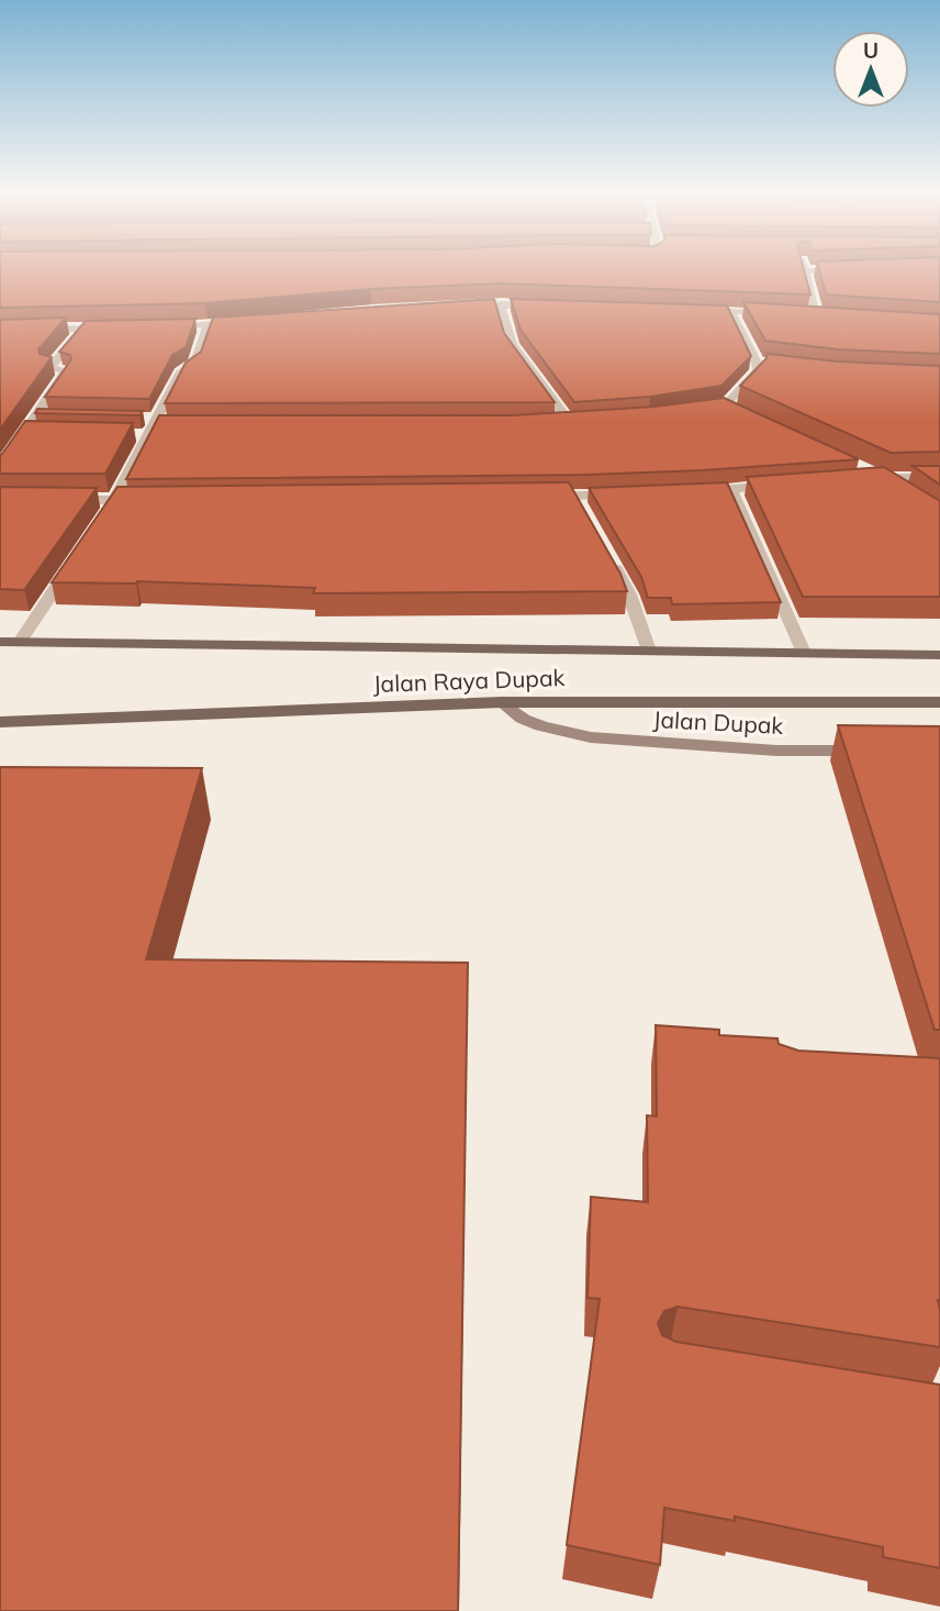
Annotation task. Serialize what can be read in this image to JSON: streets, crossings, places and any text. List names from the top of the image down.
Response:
{
  "streets": {
    "main road": ["Jalan Raya Dupak", "Jalan Dupak"]
  },
  "crossings": [
    ["Jalan Raya Dupak", "Jalan Dupak"]
  ],
  "north": "top"
}
